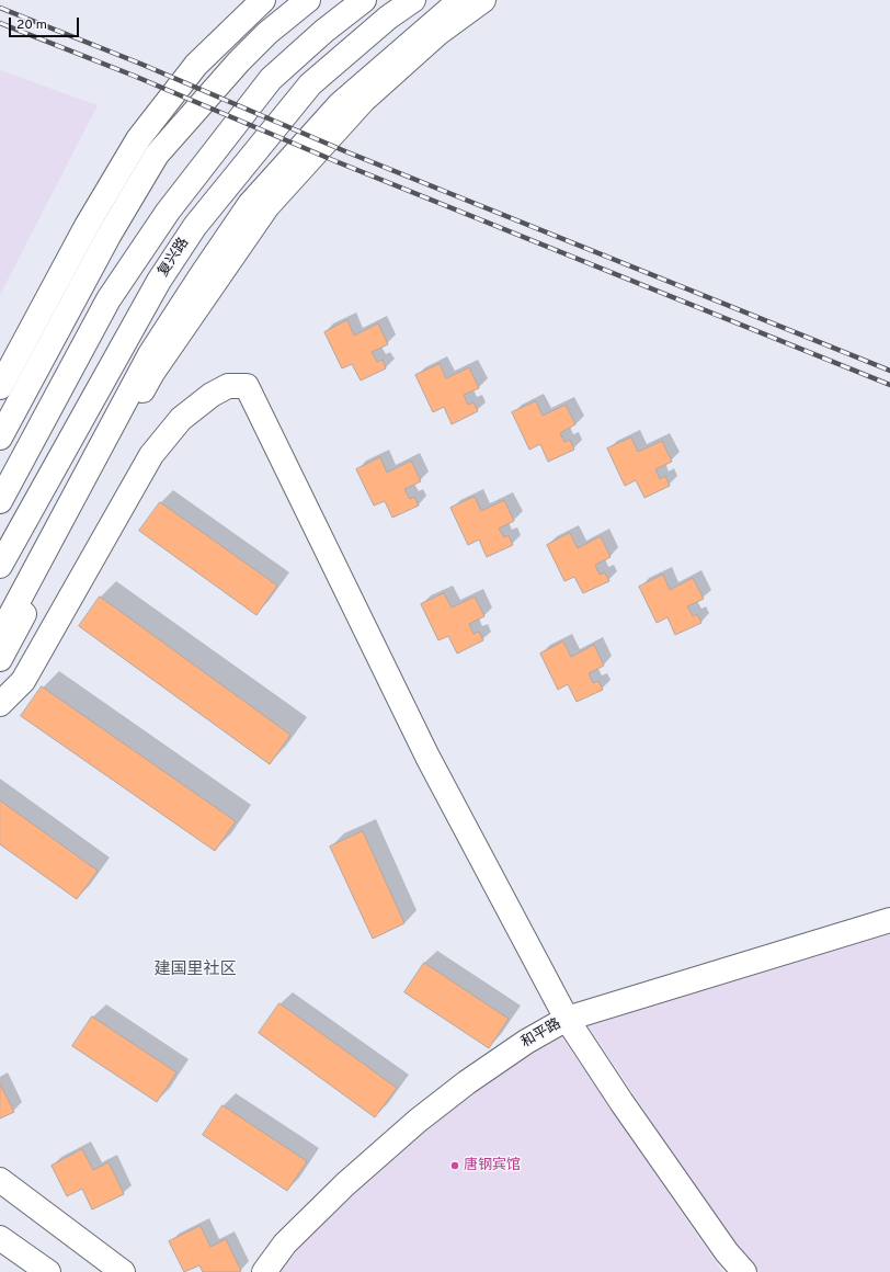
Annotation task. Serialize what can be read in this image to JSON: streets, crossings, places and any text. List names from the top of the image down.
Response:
{
  "streets": {
    "street": ["复兴路", "和平路"]
  },
  "districts": ["建国里社区"],
  "places": ["唐钢宾馆"],
  "scale_bar": "20 m"
}
